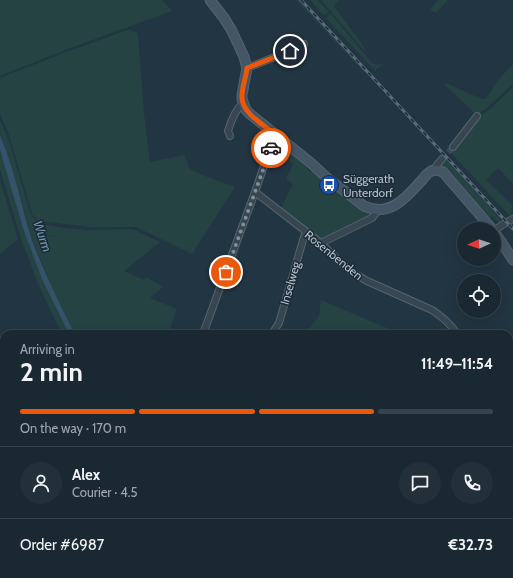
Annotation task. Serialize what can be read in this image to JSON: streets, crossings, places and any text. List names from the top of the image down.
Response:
{
  "streets": {
    "street": ["Rosenbenden", "Inselweg"]
  },
  "crossings": [
    ["Rosenbenden", "Inselweg"]
  ],
  "water": ["Wurm"],
  "places": {
    "bus stop": ["Süggerath Unterdorf"]
  },
  "north": "left",
  "page": {
    "heading": ["2 min", "Arriving in", "11:49–11:54"],
    "panel": [
      "Alex",
      "Courier · 4.5",
      "Order #6987",
      "€32.73"
    ],
    "bar": "On the way · 170 m"
  }
}
